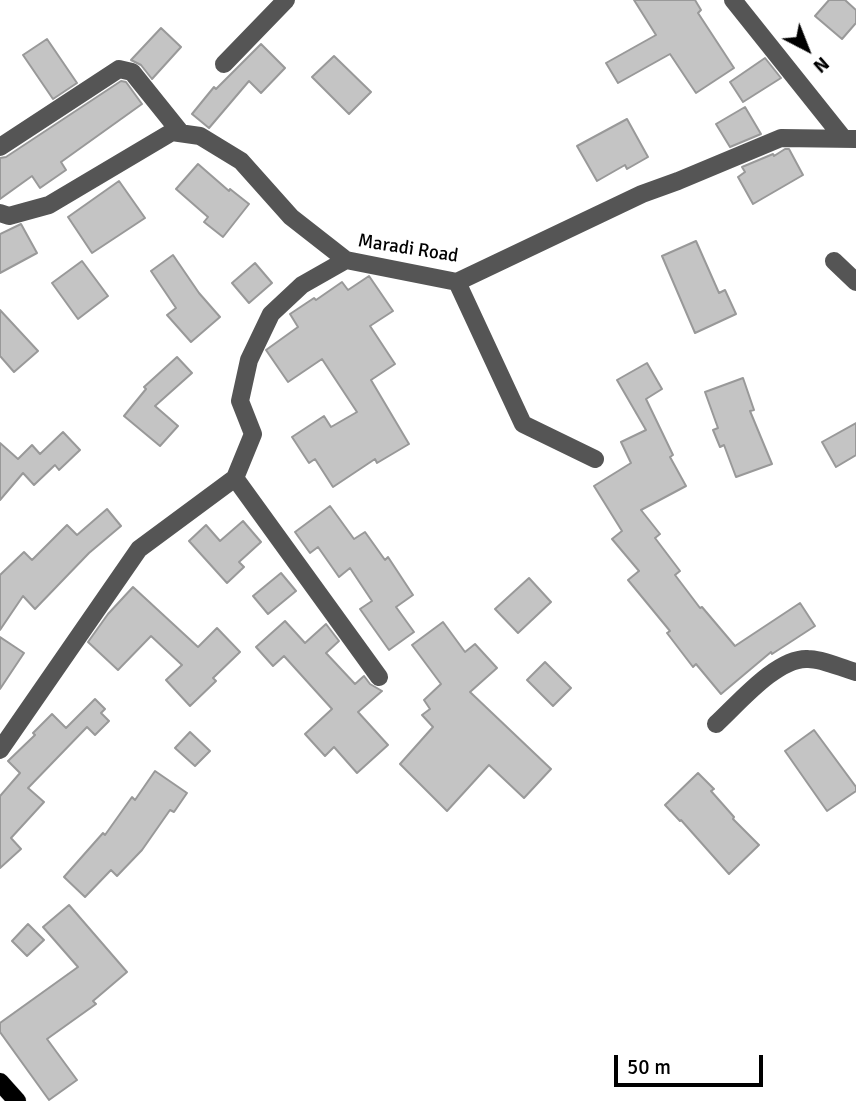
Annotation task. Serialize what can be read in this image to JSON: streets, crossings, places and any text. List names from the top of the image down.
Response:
{
  "streets": {
    "street": ["Maradi Road"]
  },
  "scale_bar": "50 m",
  "north": "bottom right"
}
